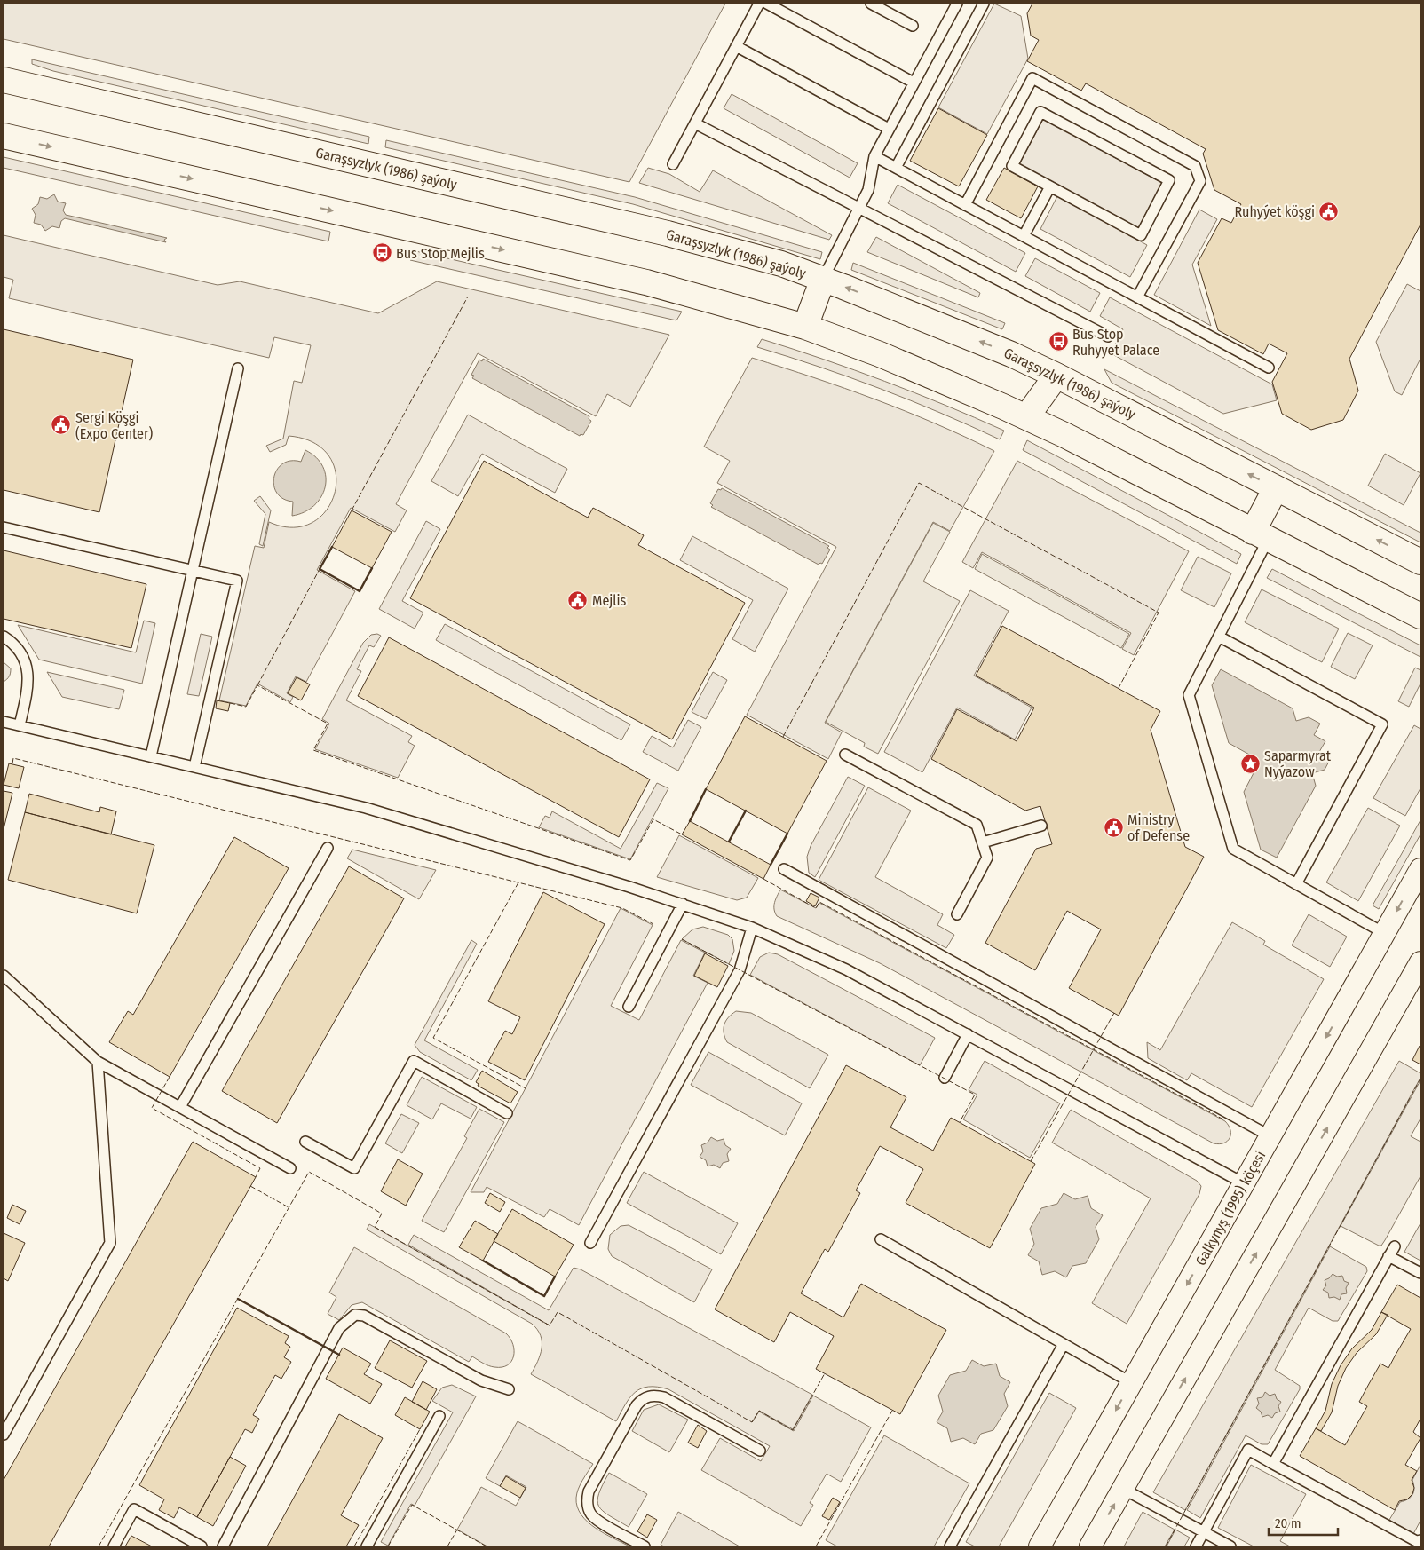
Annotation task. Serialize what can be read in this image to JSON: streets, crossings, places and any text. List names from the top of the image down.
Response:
{
  "streets": {
    "main road": ["Garaşsyzlyk (1986) şaýoly"],
    "street": ["Galkynyş (1995) köçesi"]
  },
  "places": {
    "public building": [
      "Ruhyýet köşgi",
      "Sergi Köşgi (Expo Center)",
      "Mejlis",
      "Ministry of Defense"
    ],
    "bus stop": ["Bus Stop Mejlis", "Bus Stop Ruhyyet Palace"],
    "place": ["Saparmyrat Nyýazow"]
  },
  "scale_bar": "20 m"
}
